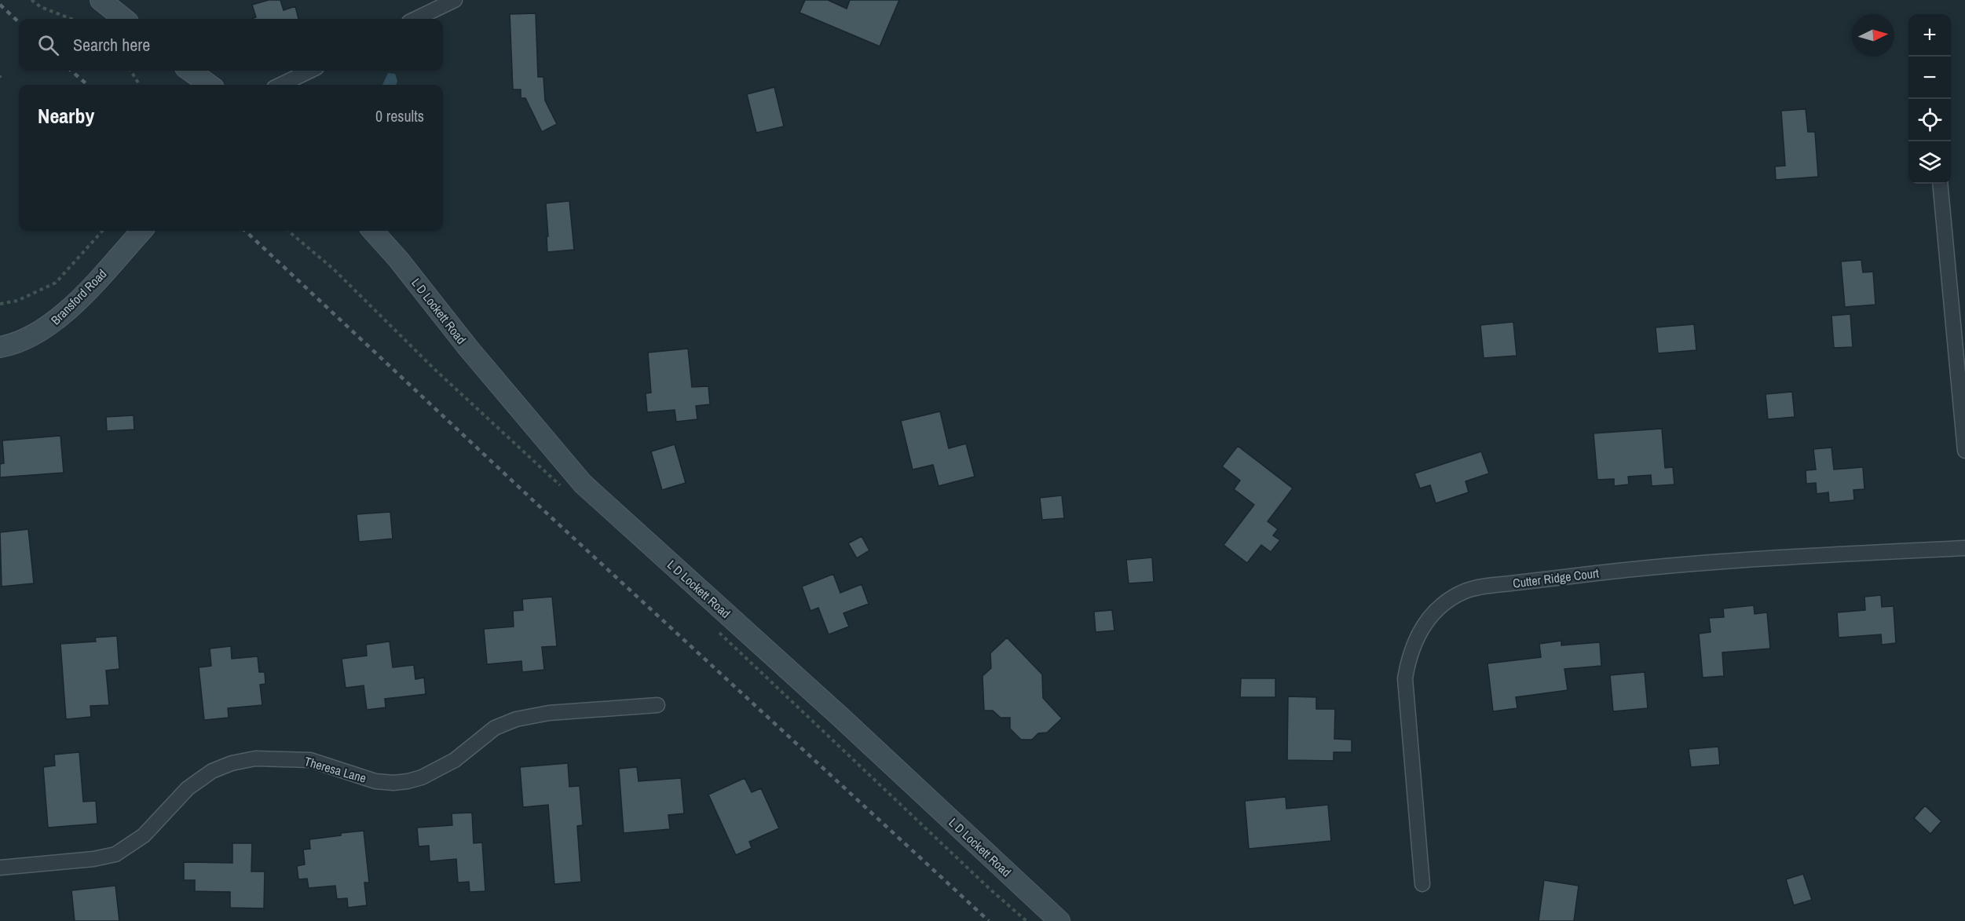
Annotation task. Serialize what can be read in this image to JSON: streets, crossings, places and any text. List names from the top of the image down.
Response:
{
  "streets": {
    "main road": ["Bransford Road", "L D Lockett Road"],
    "street": ["Cutter Ridge Court", "Theresa Lane"]
  },
  "north": "right",
  "page": {
    "map_buttons": ["+", "−"],
    "search": "Search here",
    "heading": ["Nearby", "0 results"]
  }
}
